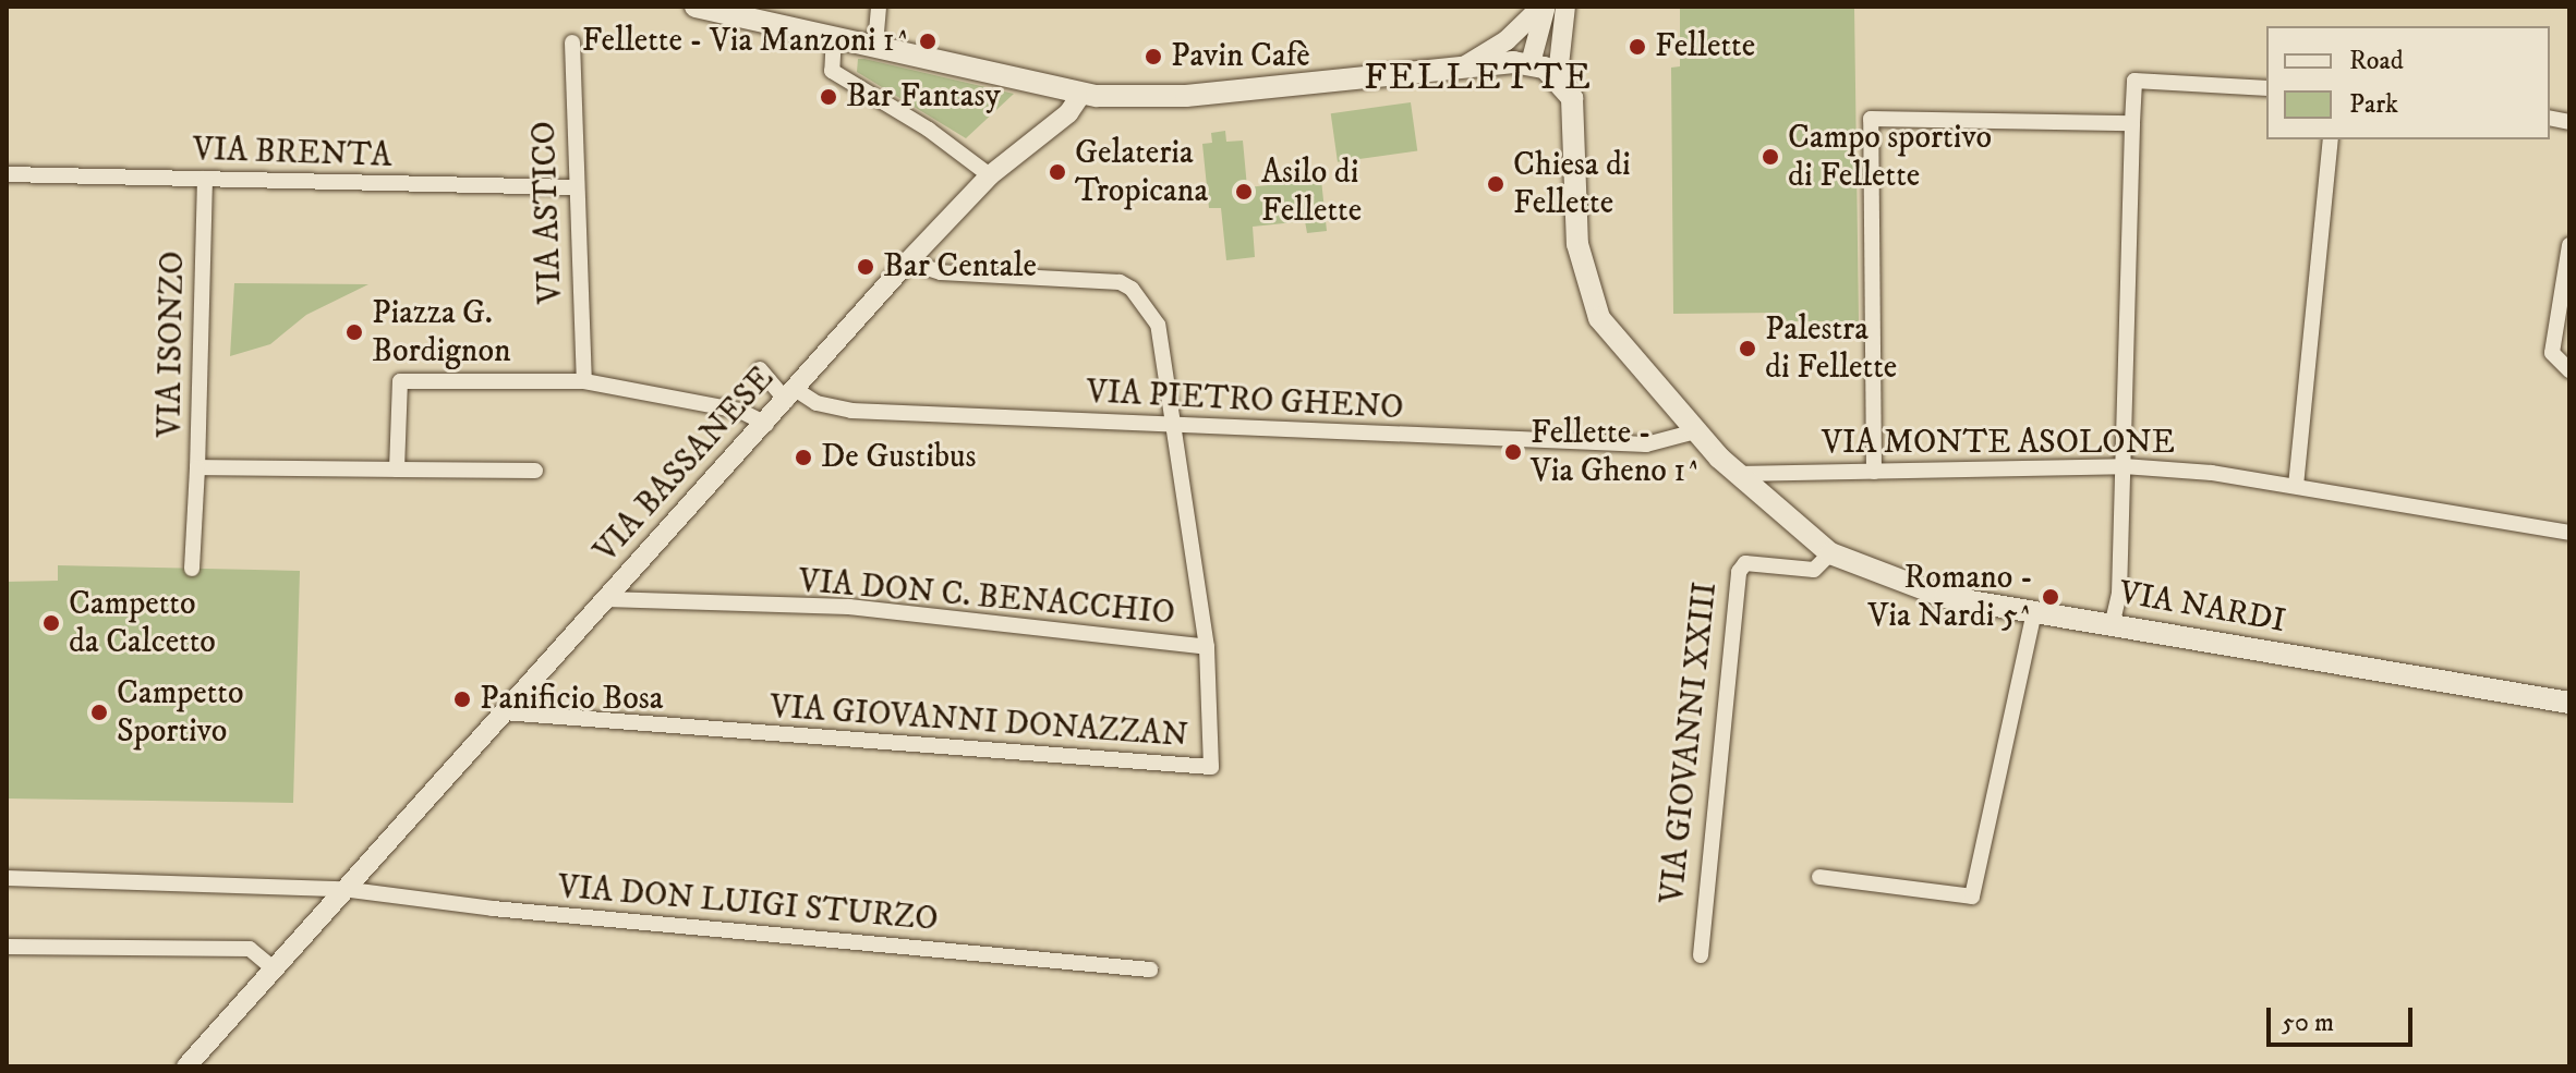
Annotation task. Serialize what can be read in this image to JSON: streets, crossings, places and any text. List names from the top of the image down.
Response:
{
  "streets": {
    "main road": ["VIA NARDI"],
    "street": [
      "VIA BRENTA",
      "VIA ASTICO",
      "VIA ISONZO",
      "VIA PIETRO GHENO",
      "VIA MONTE ASOLONE",
      "VIA BASSANESE",
      "VIA DON C. BENACCHIO",
      "VIA GIOVANNI DONAZZAN",
      "VIA GIOVANNI XXIII",
      "VIA DON LUIGI STURZO"
    ]
  },
  "crossings": [
    ["VIA BRENTA", "VIA ASTICO"],
    ["VIA BRENTA", "VIA ISONZO"],
    ["VIA PIETRO GHENO", "VIA BASSANESE"],
    ["VIA PIETRO GHENO", "VIA GIOVANNI DONAZZAN"],
    ["VIA BASSANESE", "VIA DON C. BENACCHIO"],
    ["VIA BASSANESE", "VIA GIOVANNI DONAZZAN"],
    ["VIA BASSANESE", "VIA DON LUIGI STURZO"],
    ["VIA DON C. BENACCHIO", "VIA GIOVANNI DONAZZAN"],
    ["VIA NARDI", "VIA GIOVANNI XXIII"]
  ],
  "districts": ["FELLETTE"],
  "places": [
    "Fellette - Via Manzoni 1^",
    "Fellette",
    "Pavin Cafè",
    "Bar Fantasy",
    "Campo sportivo di Fellette",
    "Gelateria Tropicana",
    "Chiesa di Fellette",
    "Asilo di Fellette",
    "Bar Centale",
    "Piazza G. Bordignon",
    "Palestra di Fellette",
    "Fellette - Via Gheno 1^",
    "De Gustibus",
    "Romano - Via Nardi 5^",
    "Campetto da Calcetto",
    "Panificio Bosa",
    "Campetto Sportivo"
  ],
  "legend": ["Road", "Park"],
  "scale_bar": "50 m"
}
